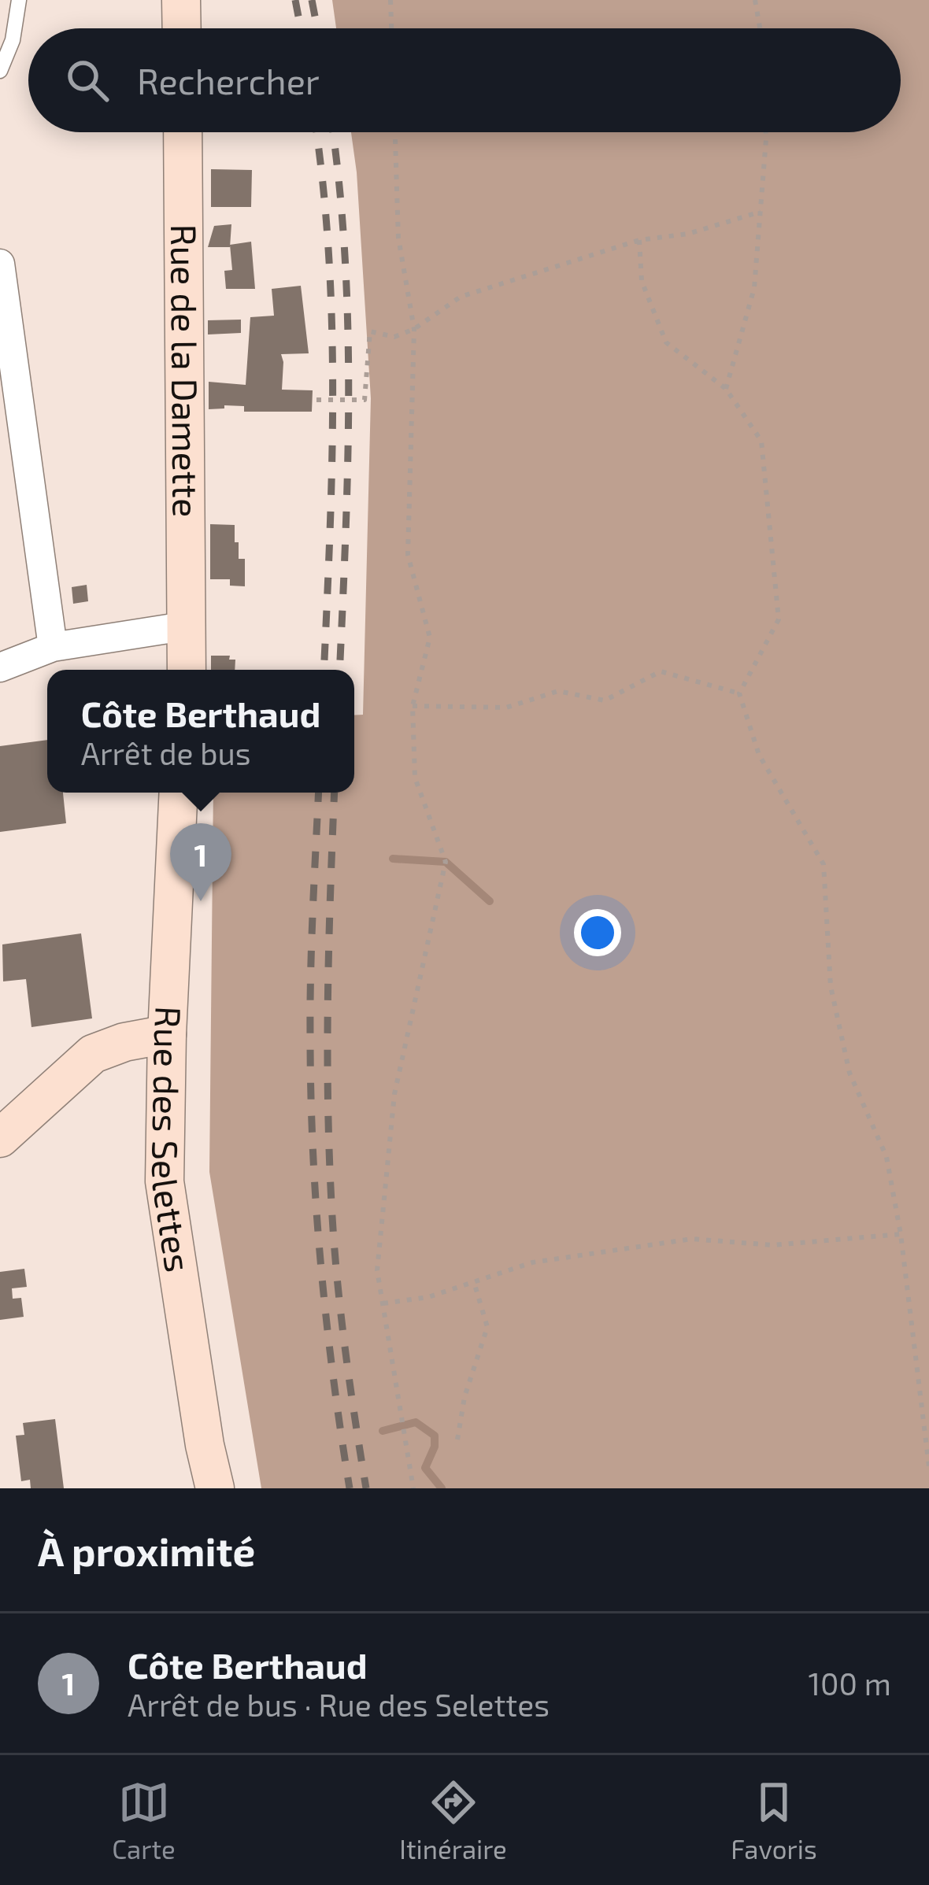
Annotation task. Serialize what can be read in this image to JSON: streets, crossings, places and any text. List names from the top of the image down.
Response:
{
  "streets": {
    "main road": ["Rue de la Damette", "Rue des Selettes"]
  },
  "page": {
    "search": "Rechercher",
    "popup": ["Côte Berthaud", "Arrêt de bus"],
    "pins": "1",
    "heading": "À proximité",
    "list": [
      {
        "mark": "1",
        "name": "Côte Berthaud",
        "note": "Arrêt de bus · Rue des Selettes",
        "value": "100 m"
      }
    ],
    "nav": ["Carte", "Itinéraire", "Favoris"]
  }
}
